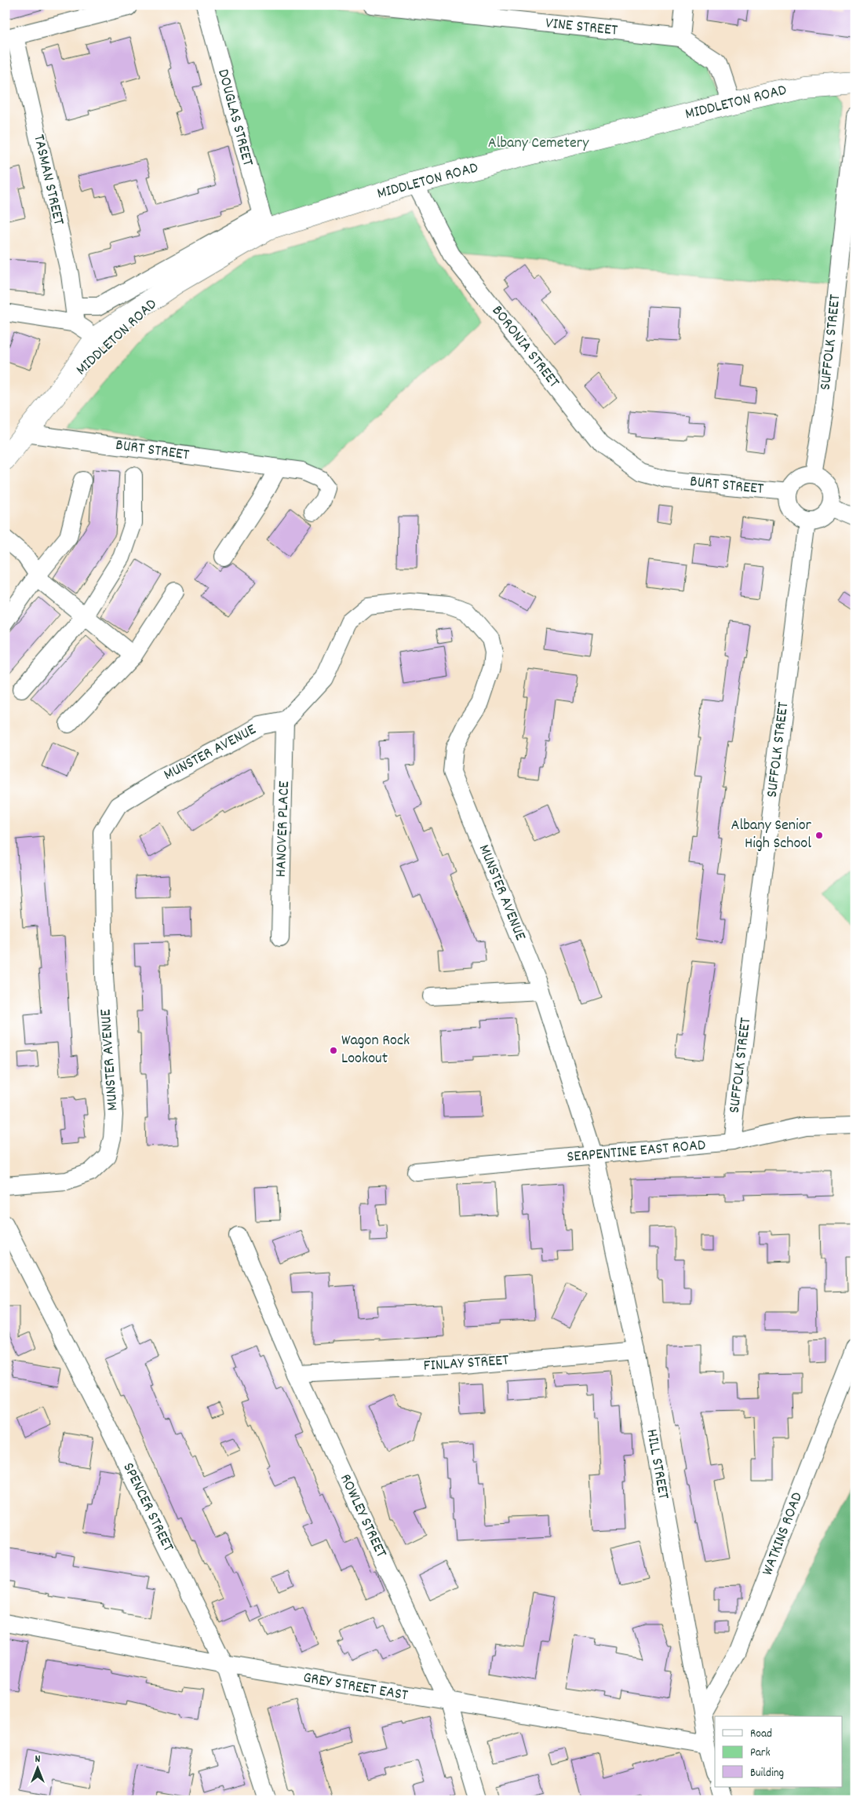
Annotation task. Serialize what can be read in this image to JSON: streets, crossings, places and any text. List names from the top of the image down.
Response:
{
  "streets": {
    "main road": ["MIDDLETON ROAD"],
    "street": [
      "VINE STREET",
      "DOUGLAS STREET",
      "TASMAN STREET",
      "SUFFOLK STREET",
      "BORONIA STREET",
      "BURT STREET",
      "MUNSTER AVENUE",
      "HANOVER PLACE",
      "SERPENTINE EAST ROAD",
      "FINLAY STREET",
      "HILL STREET",
      "SPENCER STREET",
      "ROWLEY STREET",
      "WATKINS ROAD",
      "GREY STREET EAST"
    ]
  },
  "crossings": [
    ["VINE STREET", "MIDDLETON ROAD"],
    ["MIDDLETON ROAD", "DOUGLAS STREET"],
    ["MIDDLETON ROAD", "TASMAN STREET"],
    ["MIDDLETON ROAD", "BORONIA STREET"],
    ["MIDDLETON ROAD", "BURT STREET"],
    ["SUFFOLK STREET", "BURT STREET"],
    ["SUFFOLK STREET", "SERPENTINE EAST ROAD"],
    ["BORONIA STREET", "BURT STREET"],
    ["MUNSTER AVENUE", "HANOVER PLACE"],
    ["MUNSTER AVENUE", "SERPENTINE EAST ROAD"],
    ["MUNSTER AVENUE", "HILL STREET"],
    ["SERPENTINE EAST ROAD", "HILL STREET"],
    ["FINLAY STREET", "HILL STREET"],
    ["FINLAY STREET", "ROWLEY STREET"],
    ["HILL STREET", "WATKINS ROAD"],
    ["HILL STREET", "GREY STREET EAST"],
    ["SPENCER STREET", "GREY STREET EAST"],
    ["ROWLEY STREET", "GREY STREET EAST"]
  ],
  "parks": ["Albany Cemetery"],
  "places": ["Albany Senior High School", "Wagon Rock Lookout"],
  "legend": ["Road", "Park", "Building"],
  "north": "top"
}
